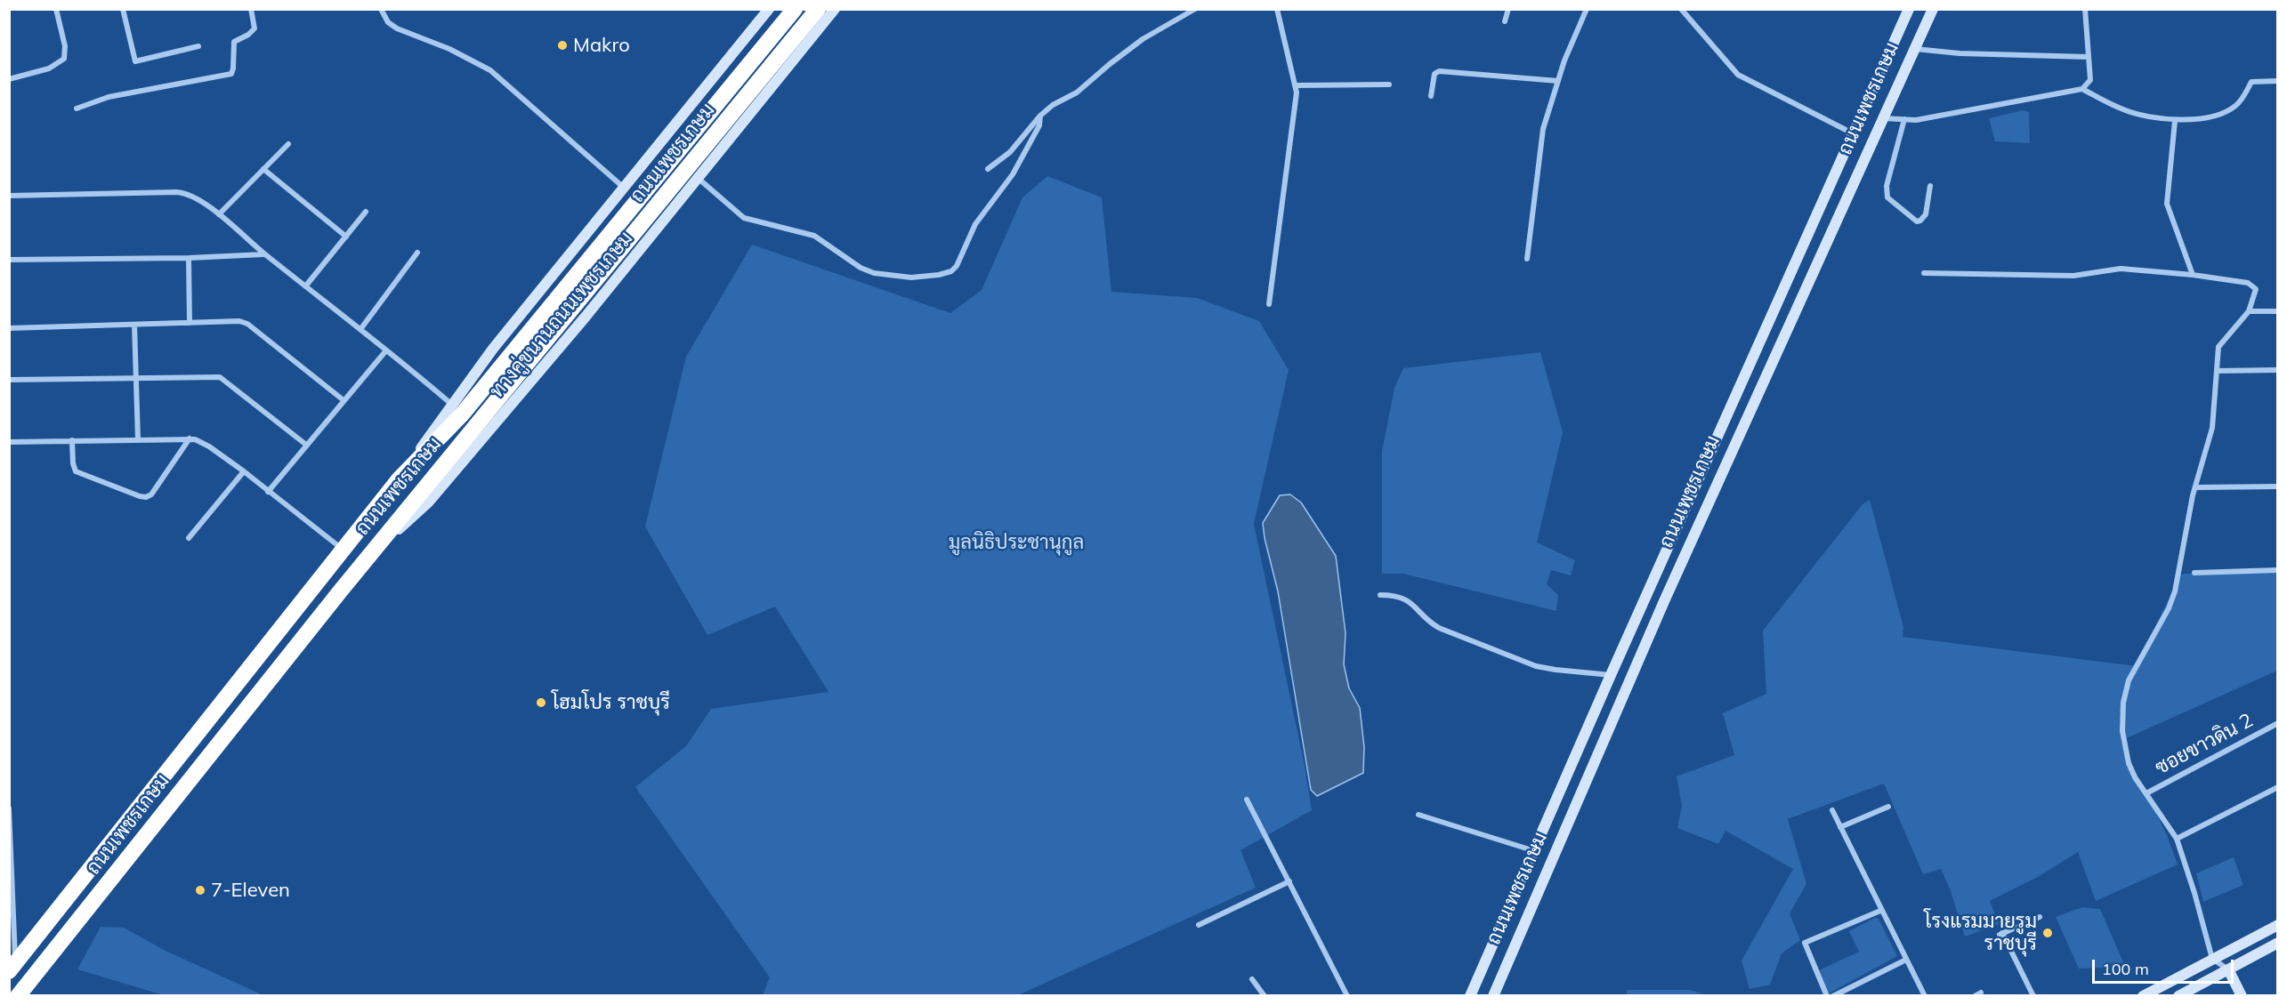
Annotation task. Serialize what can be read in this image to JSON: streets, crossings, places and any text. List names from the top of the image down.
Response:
{
  "streets": {
    "highway": ["ถนนเพชรเกษม"],
    "main road": ["ทางคู่ขนานถนนเพชรเกษม"],
    "street": ["ซอยขาวดิน 2"]
  },
  "crossings": [
    ["ถนนเพชรเกษม", "ทางคู่ขนานถนนเพชรเกษม"]
  ],
  "parks": ["มูลนิธิประชานุกูล"],
  "places": [
    "Makro",
    "โฮมโปร ราชบุรี",
    "7-Eleven",
    "โรงแรมมายรูม ราชบุรี"
  ],
  "scale_bar": "100 m"
}
